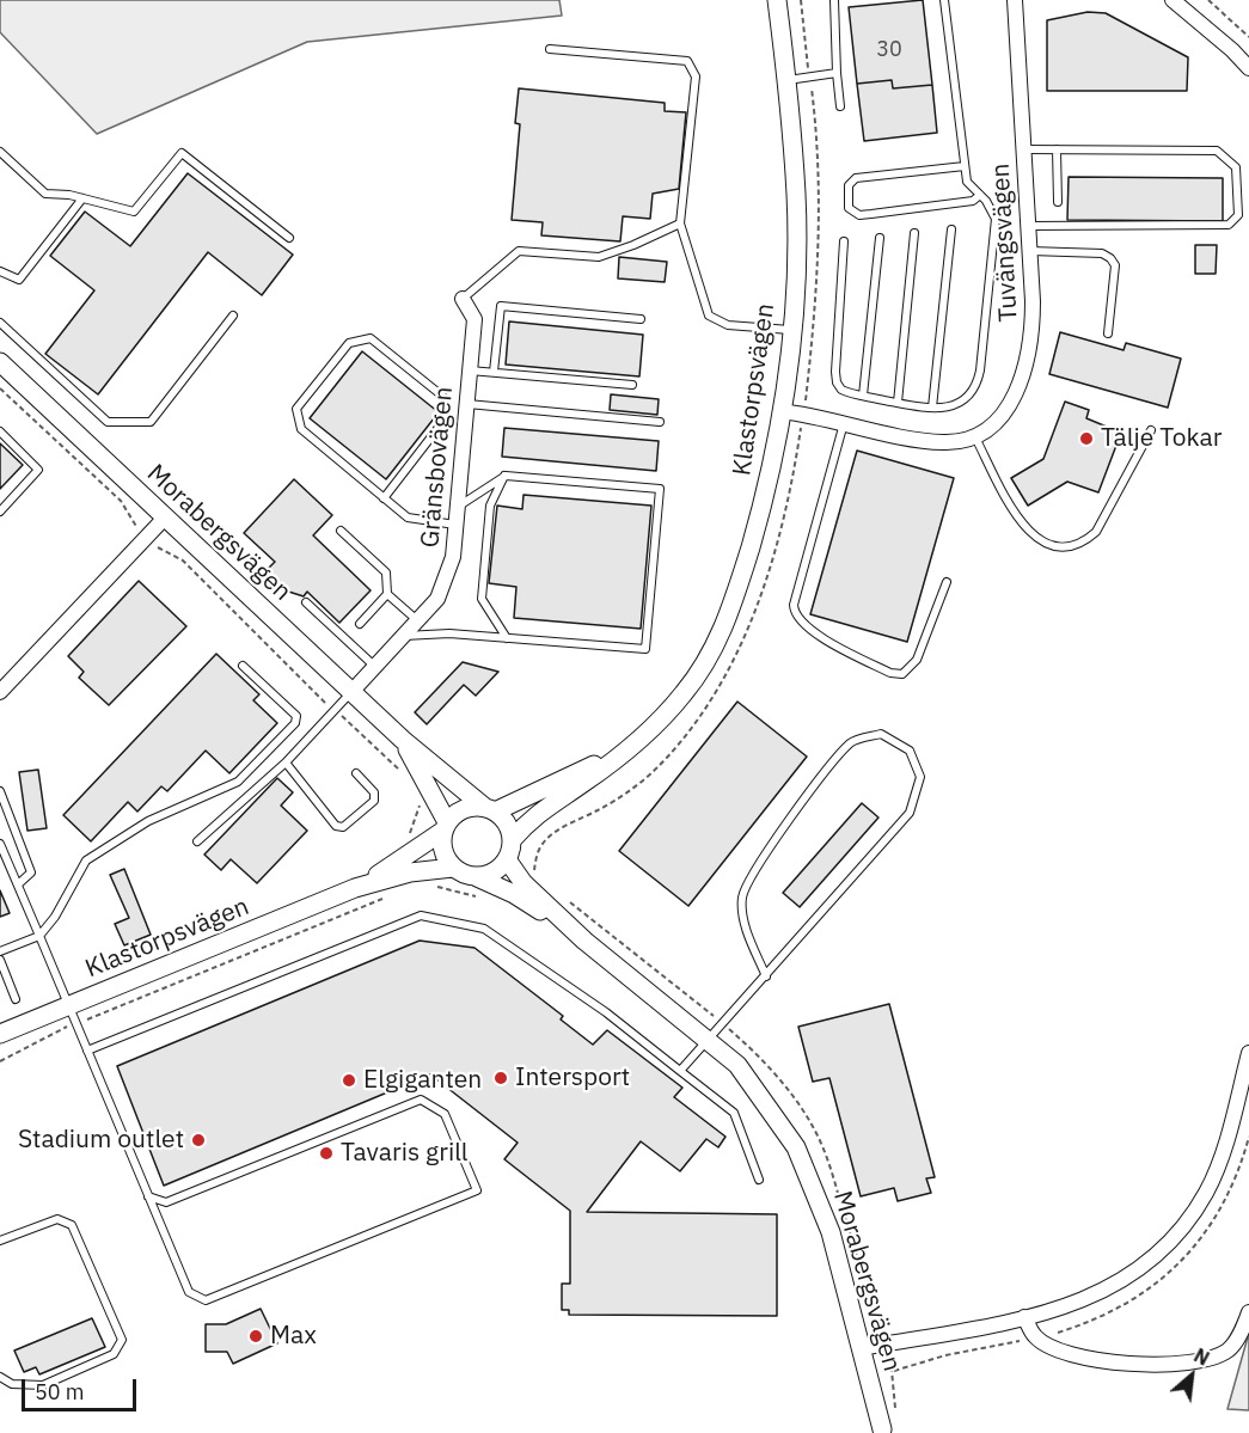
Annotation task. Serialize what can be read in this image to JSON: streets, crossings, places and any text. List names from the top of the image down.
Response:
{
  "streets": {
    "street": [
      "Tuvängsvägen",
      "Klastorpsvägen",
      "Gränsbovägen",
      "Morabergsvägen"
    ]
  },
  "crossings": [
    ["Klastorpsvägen", "Morabergsvägen"],
    ["Gränsbovägen", "Morabergsvägen"]
  ],
  "places": [
    "Tälje Tokar",
    "Intersport",
    "Elgiganten",
    "Stadium outlet",
    "Tavaris grill",
    "Max"
  ],
  "house_numbers": ["30"],
  "scale_bar": "50 m",
  "north": "top right"
}
